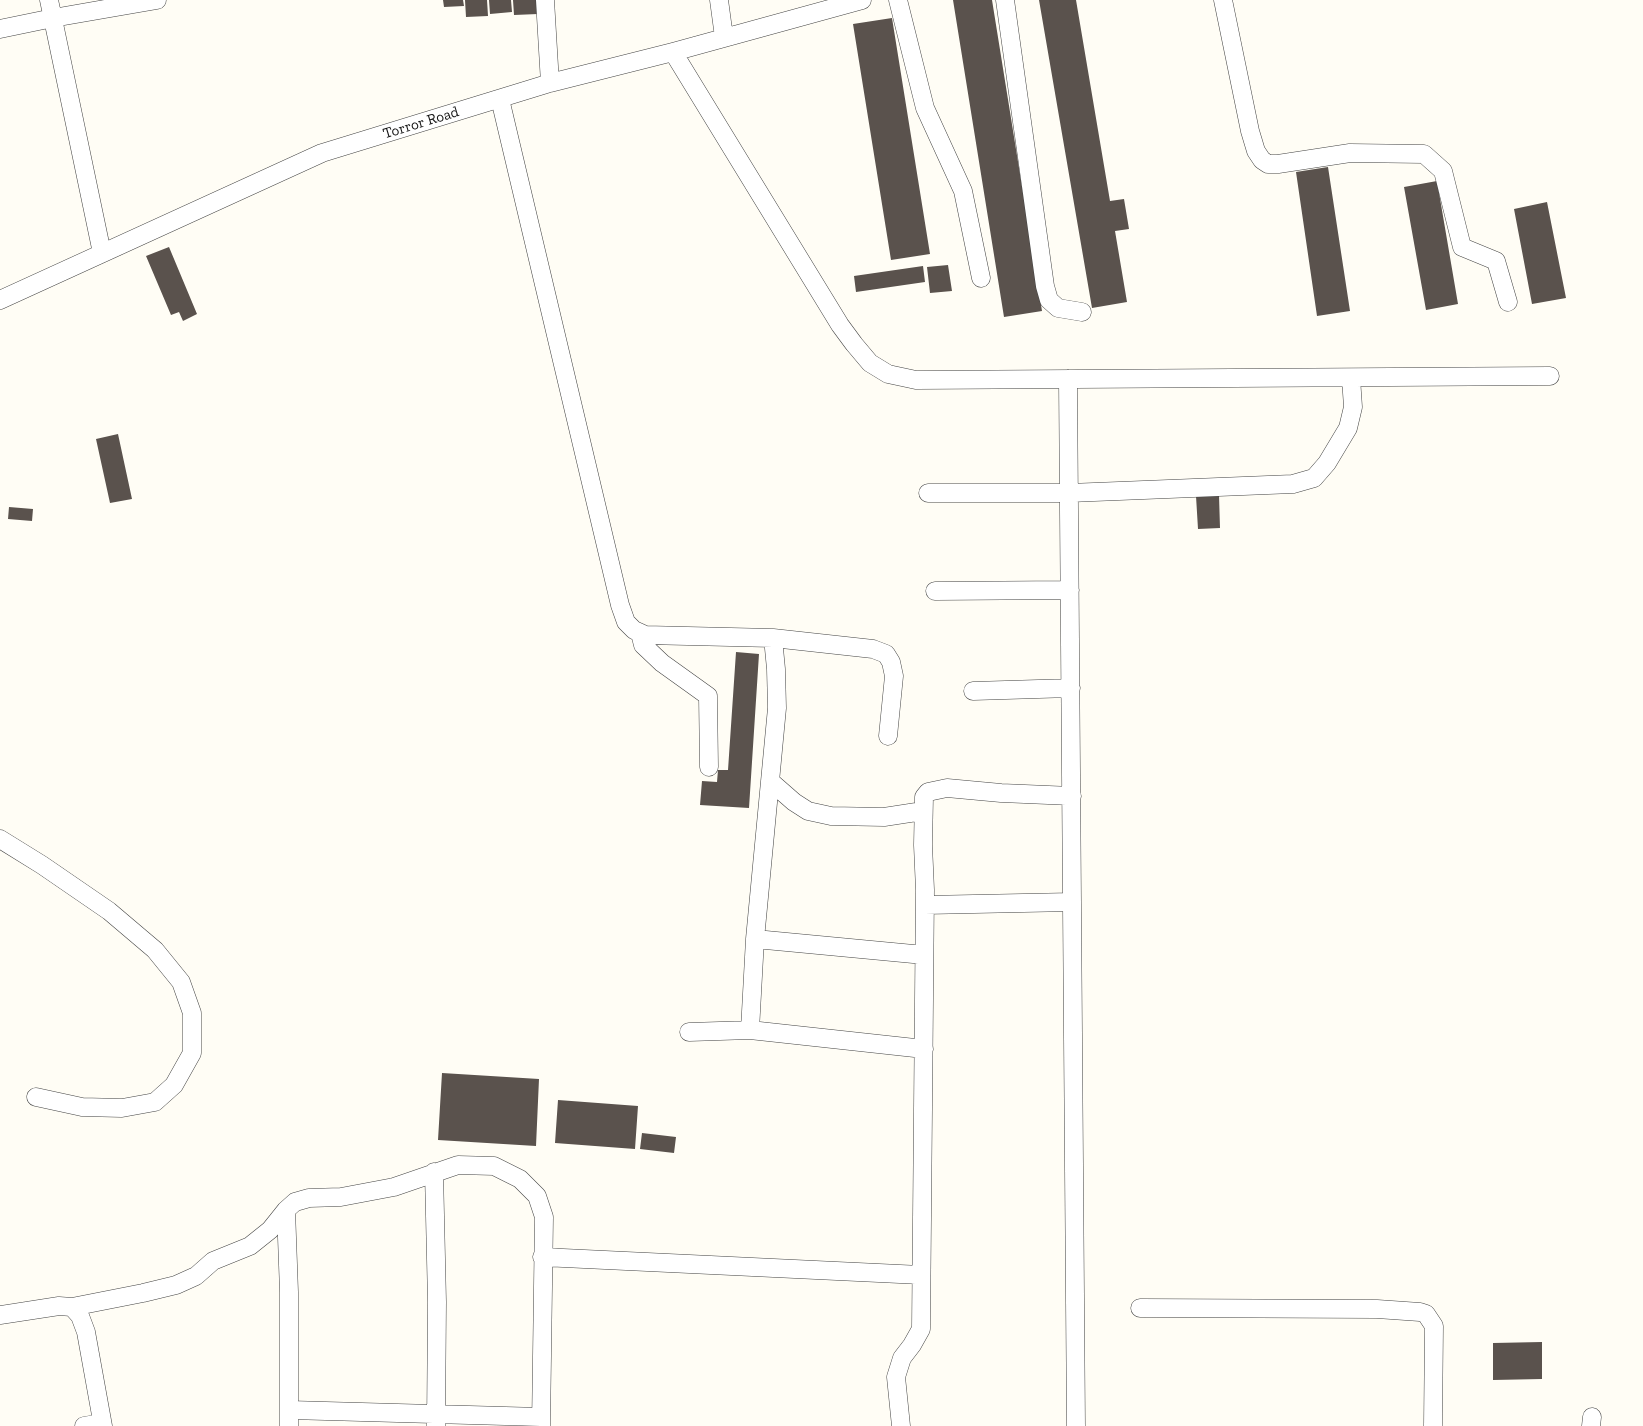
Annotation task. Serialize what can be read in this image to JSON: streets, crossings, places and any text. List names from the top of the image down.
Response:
{
  "streets": {
    "street": ["Torror Road"]
  }
}
